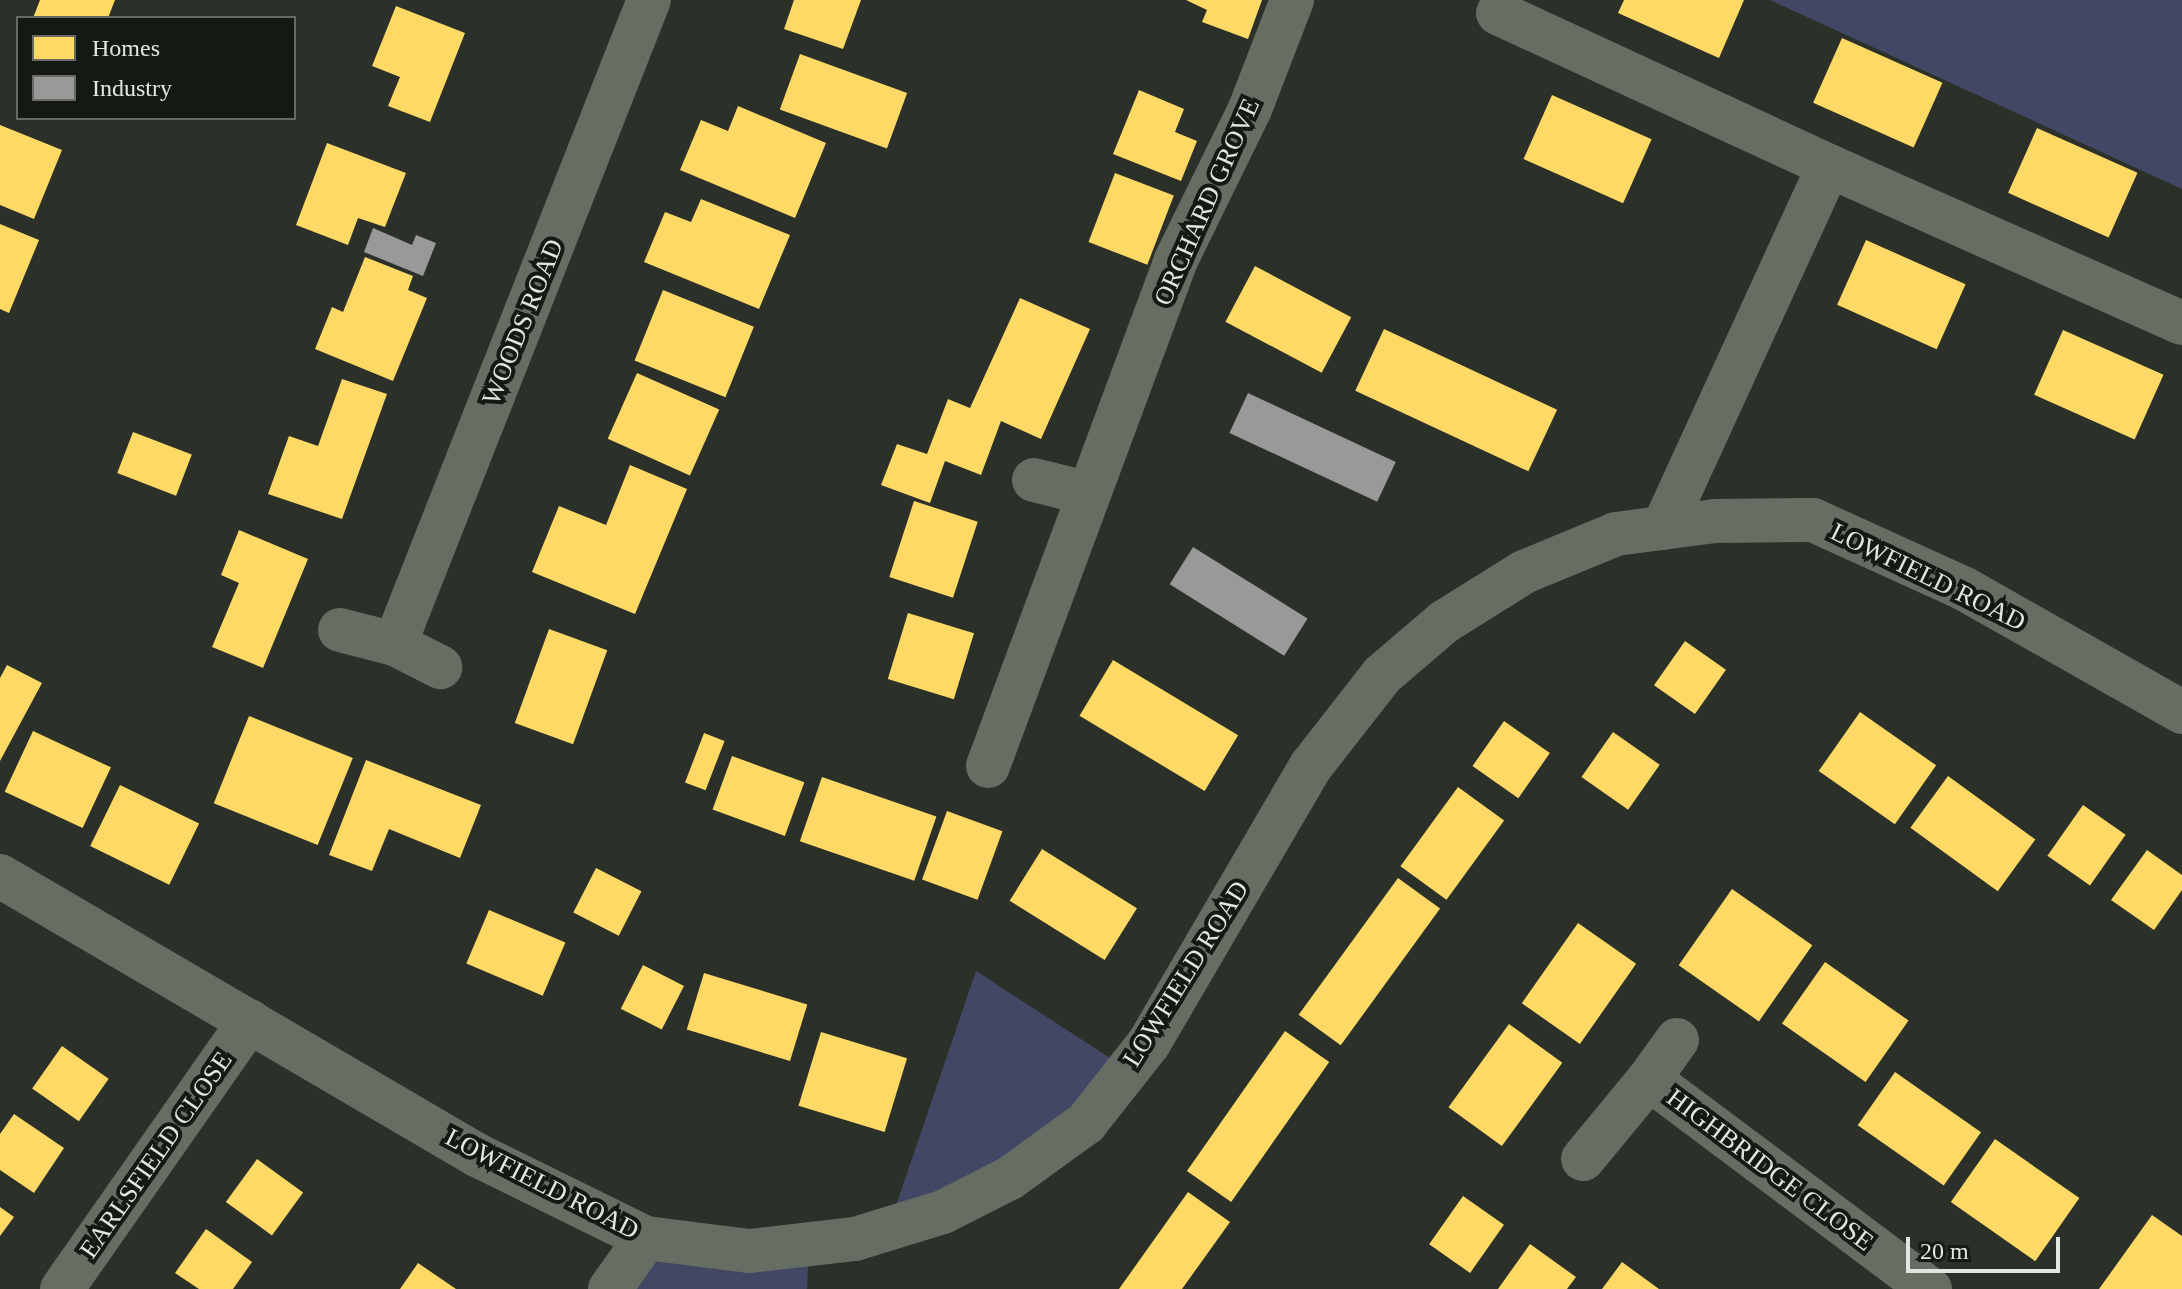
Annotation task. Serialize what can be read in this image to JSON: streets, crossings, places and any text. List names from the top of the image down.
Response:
{
  "streets": {
    "street": [
      "ORCHARD GROVE",
      "WOODS ROAD",
      "LOWFIELD ROAD",
      "EARLSFIELD CLOSE",
      "HIGHBRIDGE CLOSE"
    ]
  },
  "crossings": [
    ["LOWFIELD ROAD", "EARLSFIELD CLOSE"]
  ],
  "legend": ["Homes", "Industry"],
  "scale_bar": "20 m"
}
